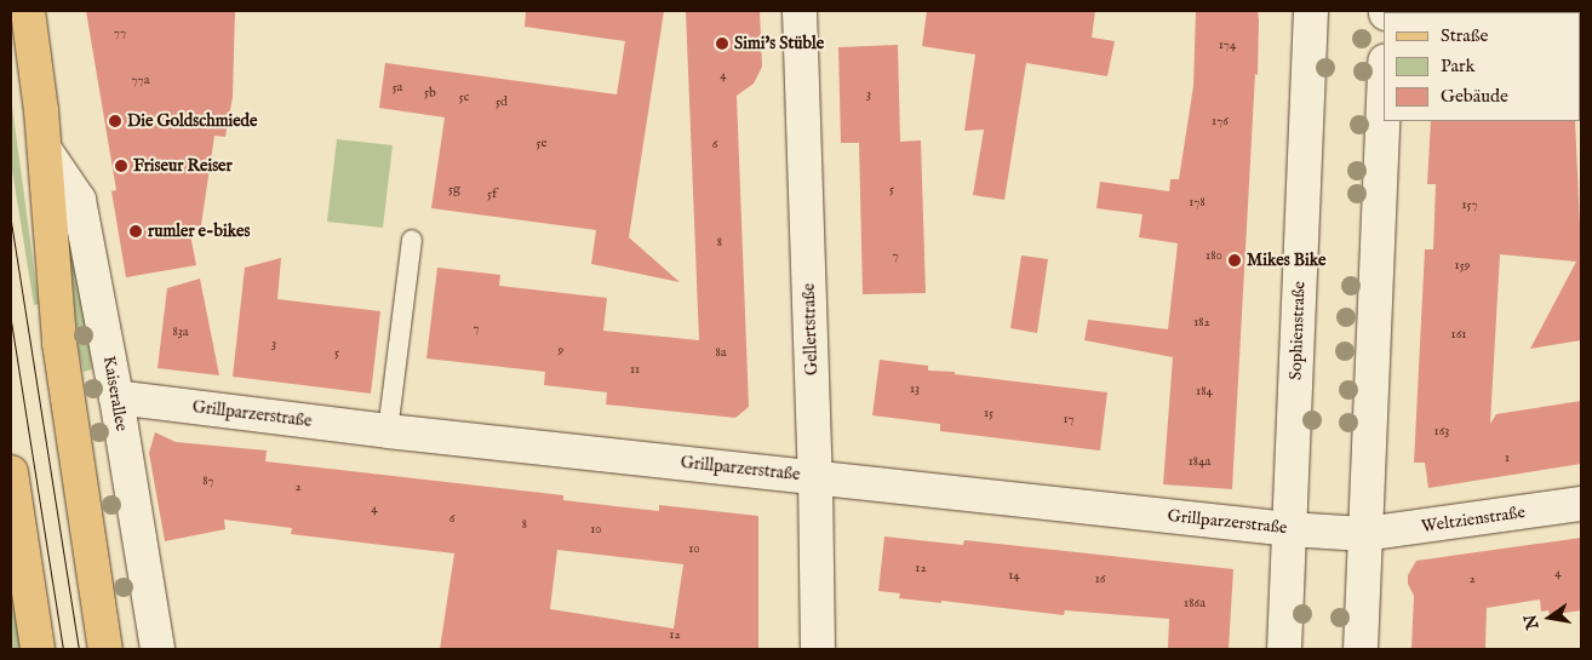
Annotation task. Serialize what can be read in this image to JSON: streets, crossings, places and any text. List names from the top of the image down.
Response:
{
  "streets": {
    "main road": ["Kaiserallee"],
    "street": [
      "Gellertstraße",
      "Sophienstraße",
      "Grillparzerstraße",
      "Weltzienstraße"
    ]
  },
  "crossings": [
    ["Gellertstraße", "Grillparzerstraße"],
    ["Sophienstraße", "Grillparzerstraße"],
    ["Kaiserallee", "Grillparzerstraße"],
    ["Grillparzerstraße", "Weltzienstraße"]
  ],
  "places": [
    "Simi's Stüble",
    "Die Goldschmiede",
    "Friseur Reiser",
    "rumler e-bikes",
    "Mikes Bike"
  ],
  "house_numbers": [
    "77",
    "174",
    "4",
    "77a",
    "5a",
    "5b",
    "3",
    "5c",
    "5d",
    "176",
    "5e",
    "6",
    "5g",
    "5",
    "5f",
    "178",
    "157",
    "8",
    "7",
    "180",
    "159",
    "182",
    "7",
    "83a",
    "161",
    "3",
    "9",
    "5",
    "8a",
    "11",
    "13",
    "184",
    "15",
    "17",
    "163",
    "1",
    "184a",
    "87",
    "2",
    "4",
    "6",
    "8",
    "10",
    "10",
    "12",
    "4",
    "14",
    "16",
    "2",
    "186a",
    "12"
  ],
  "legend": ["Straße", "Park", "Gebäude"],
  "north": "left"
}
